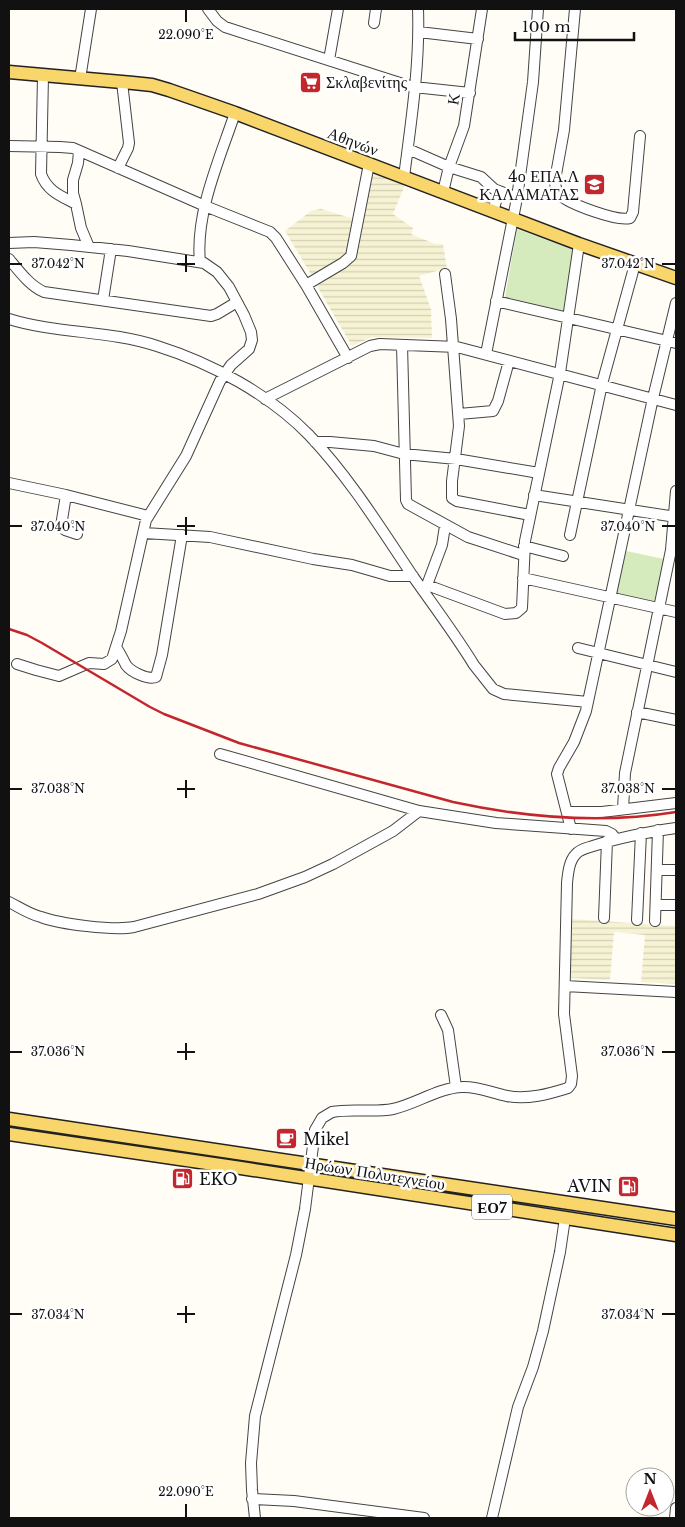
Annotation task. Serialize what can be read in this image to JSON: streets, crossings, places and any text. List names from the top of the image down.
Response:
{
  "streets": {
    "main road": ["Αθηνών", "Ηρώων Πολυτεχνείου", "ΕΟ7"],
    "street": ["Κ"]
  },
  "crossings": [
    ["Κ", "Αθηνών"]
  ],
  "places": {
    "supermarket": ["Σκλαβενίτης"],
    "school or university": ["4ο ΕΠΑ.Λ ΚΑΛΑΜΑΤΑΣ"],
    "cafe": ["Mikel"],
    "fuel station": ["EKO", "AVIN"]
  },
  "scale_bar": "100 m",
  "north": "top",
  "coordinates": [
    "22.090°E",
    "37.042°N",
    "37.040°N",
    "37.038°N",
    "37.036°N",
    "37.034°N"
  ]
}
